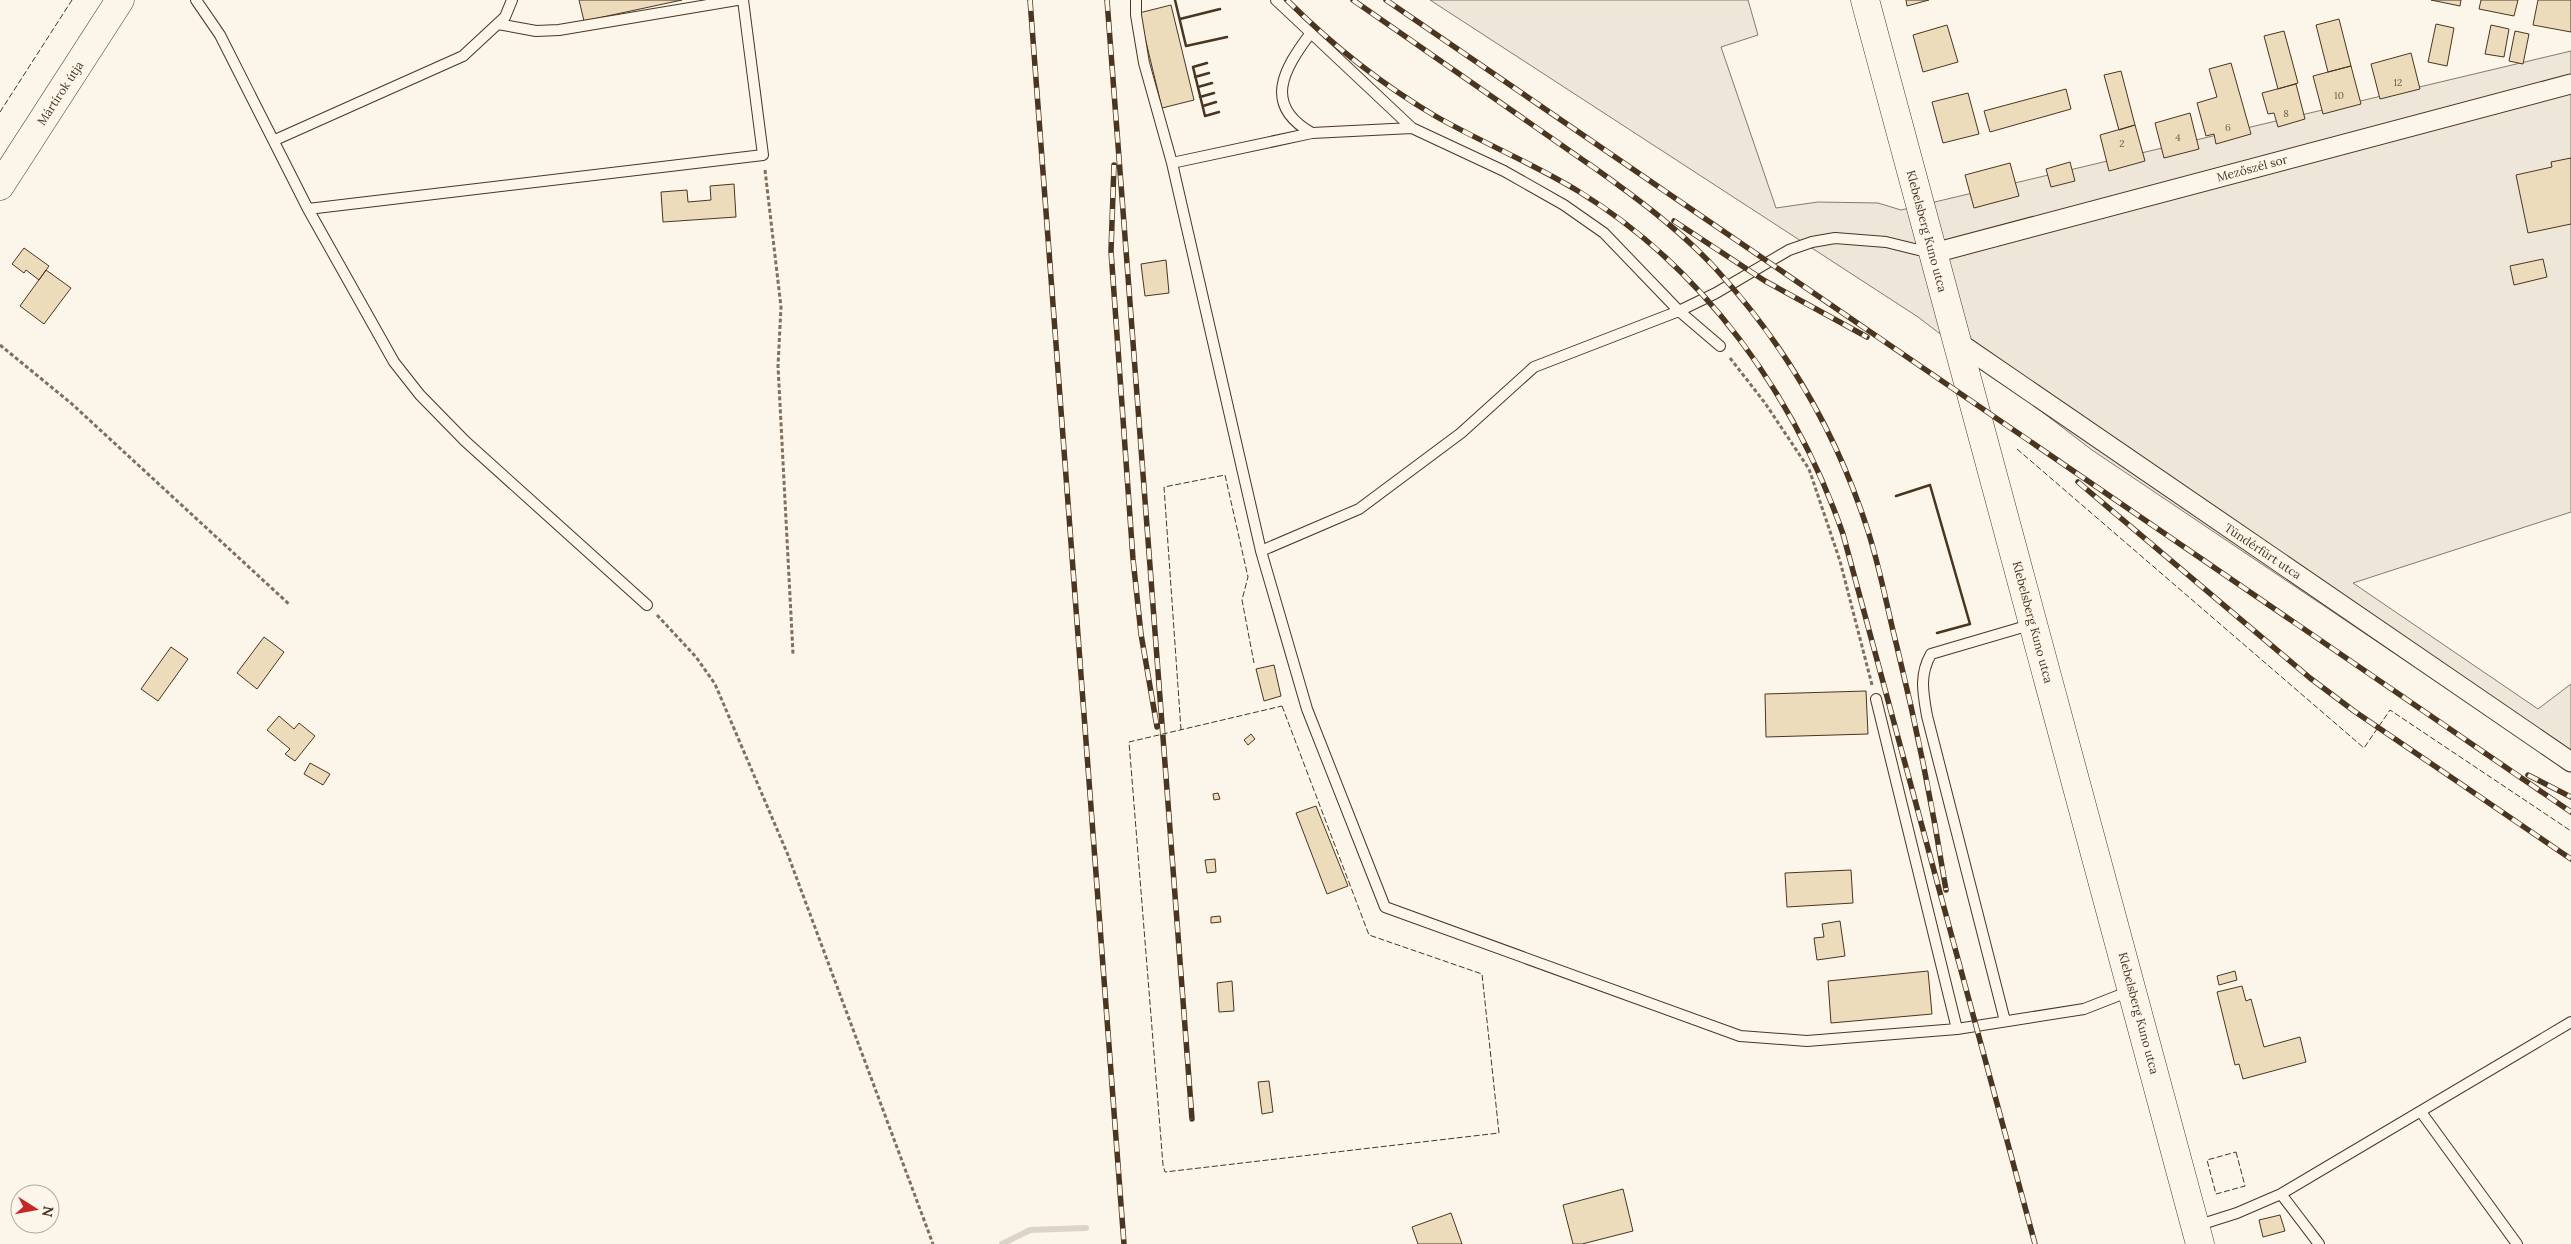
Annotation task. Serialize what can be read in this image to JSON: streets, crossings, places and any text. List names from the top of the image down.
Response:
{
  "streets": {
    "street": [
      "Mártírok útja",
      "Mezőszél sor",
      "Klebelsberg Kuno utca",
      "Tündérfürt utca"
    ]
  },
  "crossings": [
    ["Mezőszél sor", "Klebelsberg Kuno utca"],
    ["Klebelsberg Kuno utca", "Tündérfürt utca"]
  ],
  "house_numbers": [
    "12",
    "10",
    "8",
    "6",
    "4",
    "2"
  ],
  "north": "right"
}
